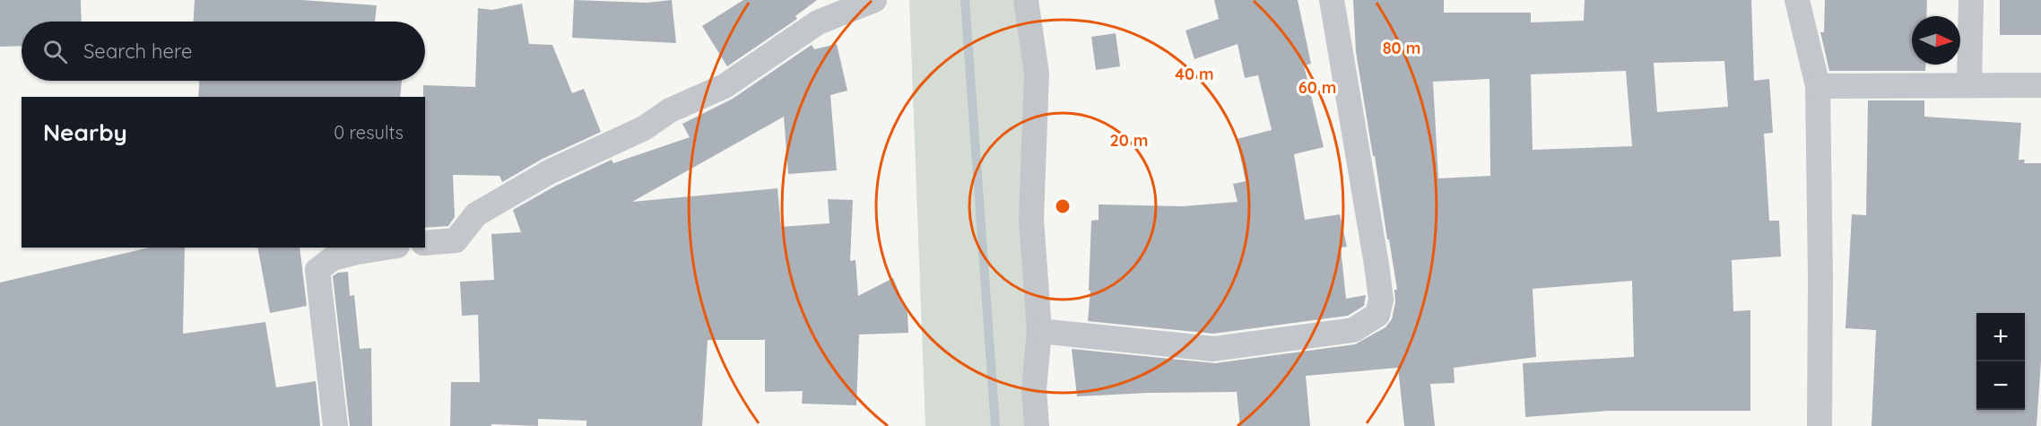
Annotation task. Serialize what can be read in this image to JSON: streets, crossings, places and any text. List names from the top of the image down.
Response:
{
  "north": "right",
  "page": {
    "search": "Search here",
    "heading": ["Nearby", "0 results"],
    "map_buttons": ["+", "−"]
  },
  "rings": [
    "80 m",
    "40 m",
    "60 m",
    "20 m"
  ]
}
